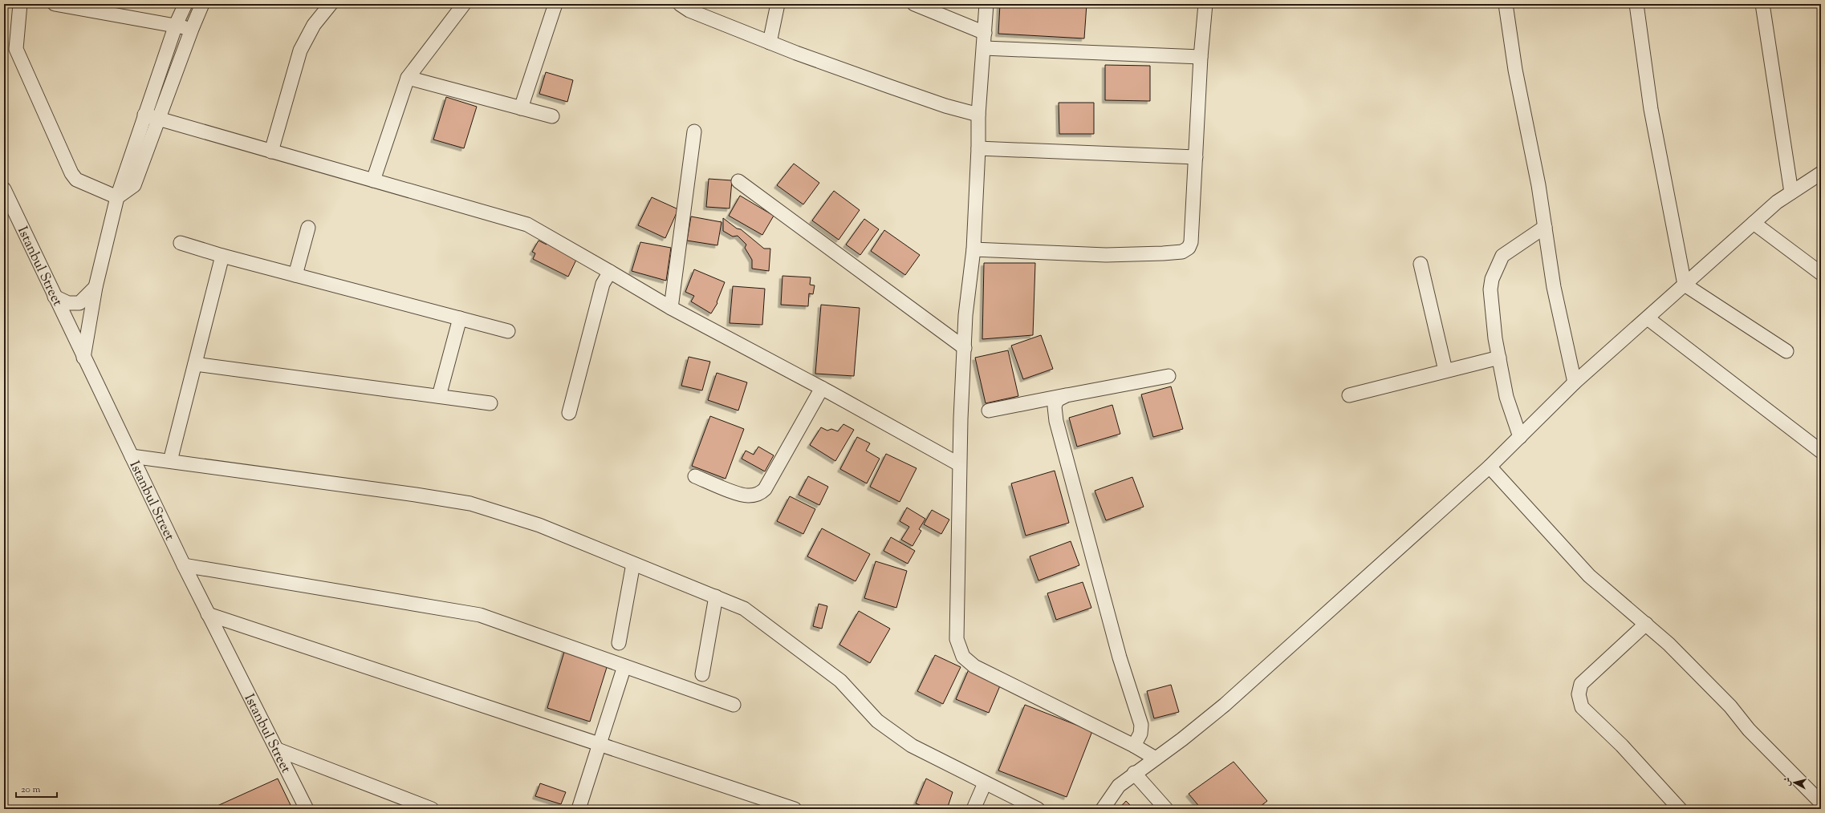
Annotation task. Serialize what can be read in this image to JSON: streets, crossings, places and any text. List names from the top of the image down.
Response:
{
  "streets": {
    "street": ["Istanbul Street"]
  },
  "scale_bar": "20 m",
  "north": "left"
}
